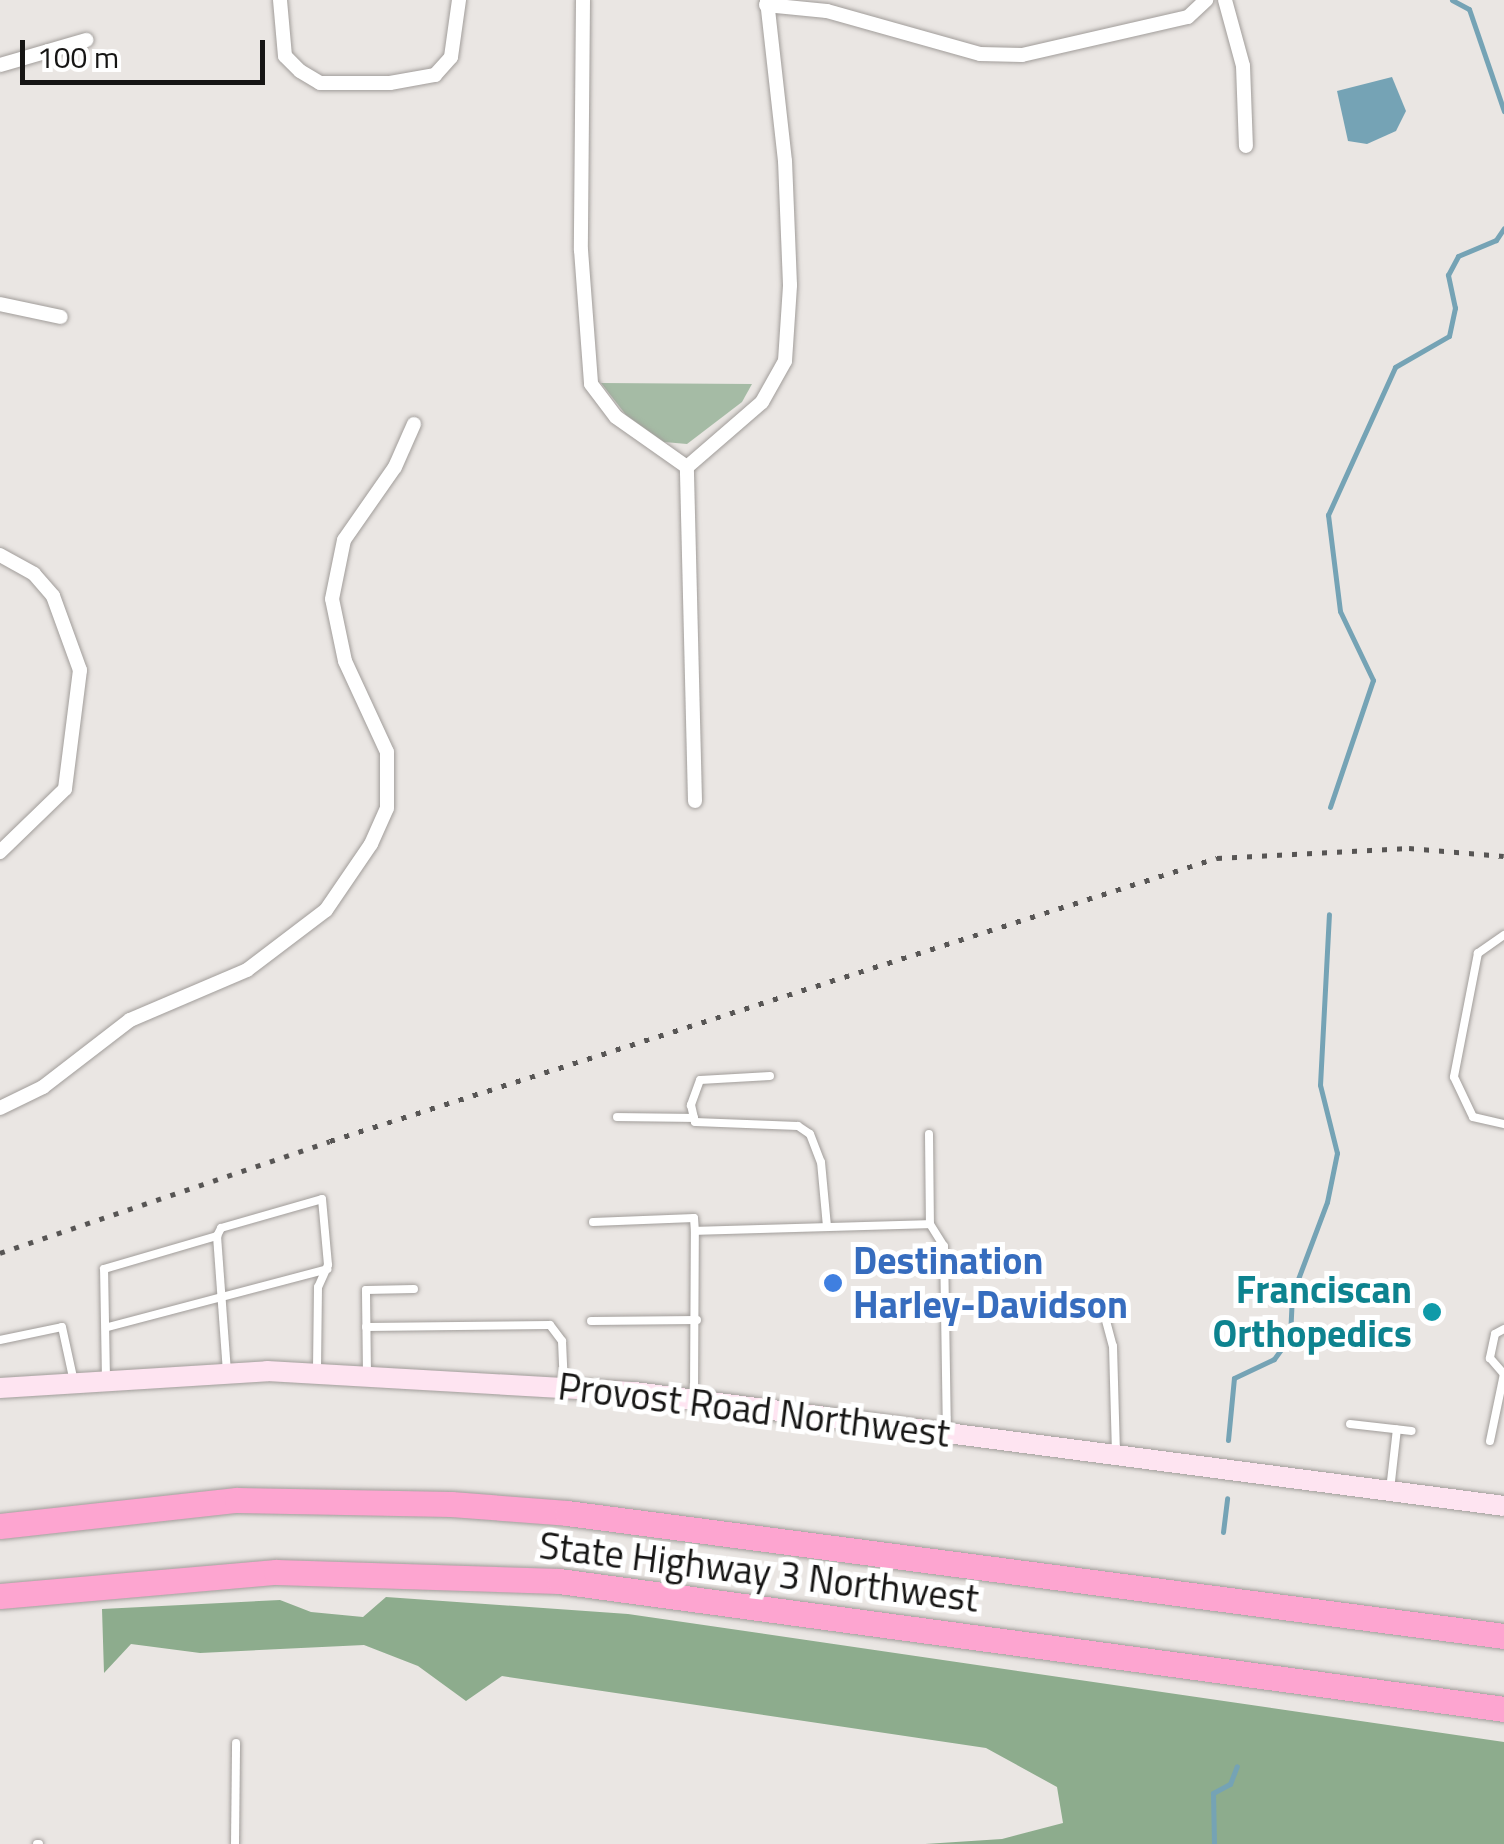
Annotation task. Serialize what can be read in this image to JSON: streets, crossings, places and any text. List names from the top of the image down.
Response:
{
  "streets": {
    "highway": ["State Highway 3 Northwest"],
    "street": ["Provost Road Northwest"]
  },
  "places": ["Destination Harley-Davidson", "Franciscan Orthopedics"],
  "scale_bar": "100 m"
}
